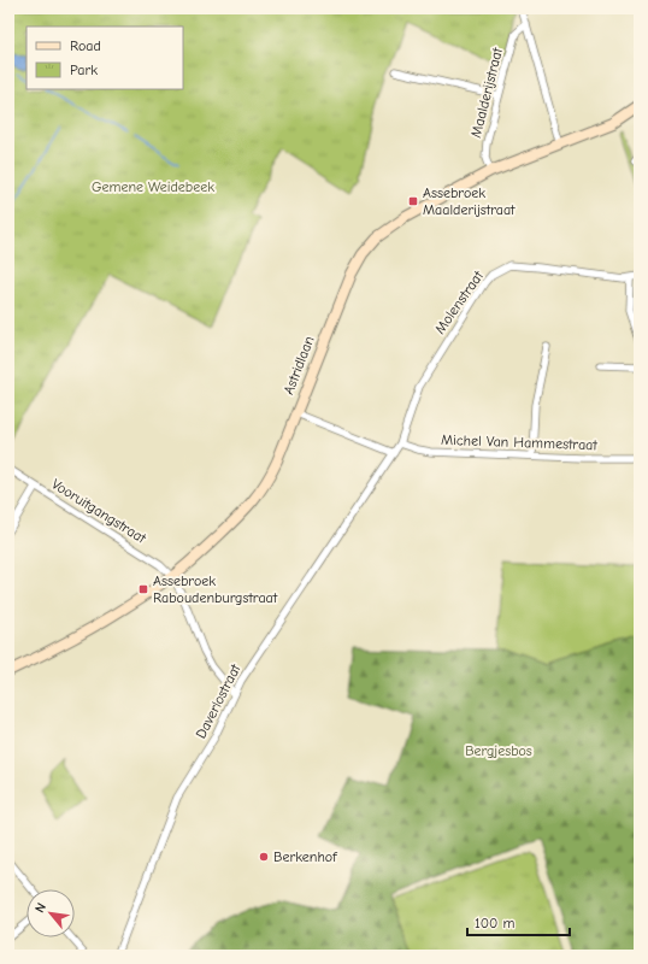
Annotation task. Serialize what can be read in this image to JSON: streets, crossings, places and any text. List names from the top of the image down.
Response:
{
  "streets": {
    "main road": ["Astridlaan"],
    "street": [
      "Maalderijstraat",
      "Molenstraat",
      "Michel Van Hammestraat",
      "Vooruitgangstraat",
      "Daverlostraat"
    ]
  },
  "crossings": [
    ["Maalderijstraat", "Astridlaan"],
    ["Molenstraat", "Michel Van Hammestraat"],
    ["Molenstraat", "Daverlostraat"],
    ["Astridlaan", "Vooruitgangstraat"],
    ["Vooruitgangstraat", "Daverlostraat"]
  ],
  "parks": ["Gemene Weidebeek", "Bergjesbos"],
  "places": {
    "transit": ["Assebroek Maalderijstraat", "Assebroek Raboudenburgstraat"],
    "other": ["Berkenhof"]
  },
  "legend": ["Road", "Park"],
  "scale_bar": "100 m",
  "north": "top left"
}
